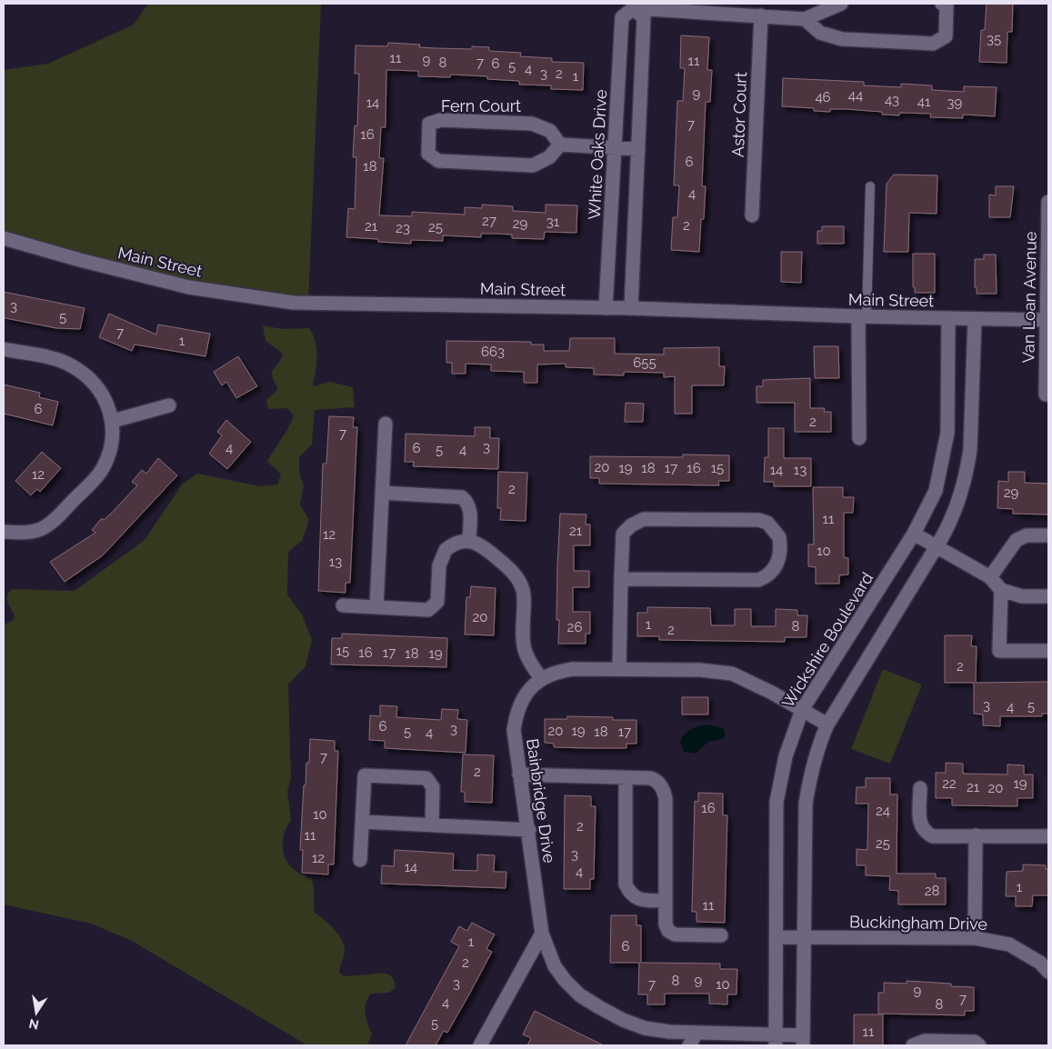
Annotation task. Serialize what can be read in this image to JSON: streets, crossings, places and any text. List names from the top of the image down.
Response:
{
  "streets": {
    "street": [
      "Fern Court",
      "Astor Court",
      "White Oaks Drive",
      "Main Street",
      "Van Loan Avenue",
      "Wickshire Boulevard",
      "Bainbridge Drive",
      "Buckingham Drive"
    ]
  },
  "crossings": [
    ["White Oaks Drive", "Main Street"],
    ["Main Street", "Van Loan Avenue"],
    ["Main Street", "Wickshire Boulevard"],
    ["Wickshire Boulevard", "Bainbridge Drive"],
    ["Wickshire Boulevard", "Buckingham Drive"]
  ],
  "house_numbers": [
    "35",
    "11",
    "9",
    "11",
    "8",
    "7",
    "6",
    "5",
    "4",
    "3",
    "2",
    "1",
    "9",
    "44",
    "46",
    "43",
    "41",
    "14",
    "39",
    "7",
    "16",
    "6",
    "18",
    "4",
    "27",
    "31",
    "29",
    "2",
    "21",
    "25",
    "23",
    "3",
    "5",
    "7",
    "1",
    "663",
    "655",
    "6",
    "2",
    "7",
    "3",
    "4",
    "6",
    "5",
    "4",
    "20",
    "19",
    "18",
    "17",
    "16",
    "15",
    "14",
    "13",
    "12",
    "2",
    "29",
    "11",
    "21",
    "12",
    "10",
    "13",
    "20",
    "1",
    "8",
    "26",
    "2",
    "15",
    "16",
    "17",
    "18",
    "19",
    "2",
    "3",
    "5",
    "4",
    "6",
    "3",
    "20",
    "19",
    "5",
    "18",
    "17",
    "4",
    "7",
    "2",
    "22",
    "19",
    "21",
    "20",
    "16",
    "24",
    "10",
    "2",
    "11",
    "25",
    "3",
    "12",
    "14",
    "4",
    "1",
    "28",
    "11",
    "1",
    "6",
    "2",
    "8",
    "9",
    "3",
    "7",
    "10",
    "9",
    "7",
    "4",
    "8",
    "5",
    "11"
  ],
  "north": "bottom"
}
